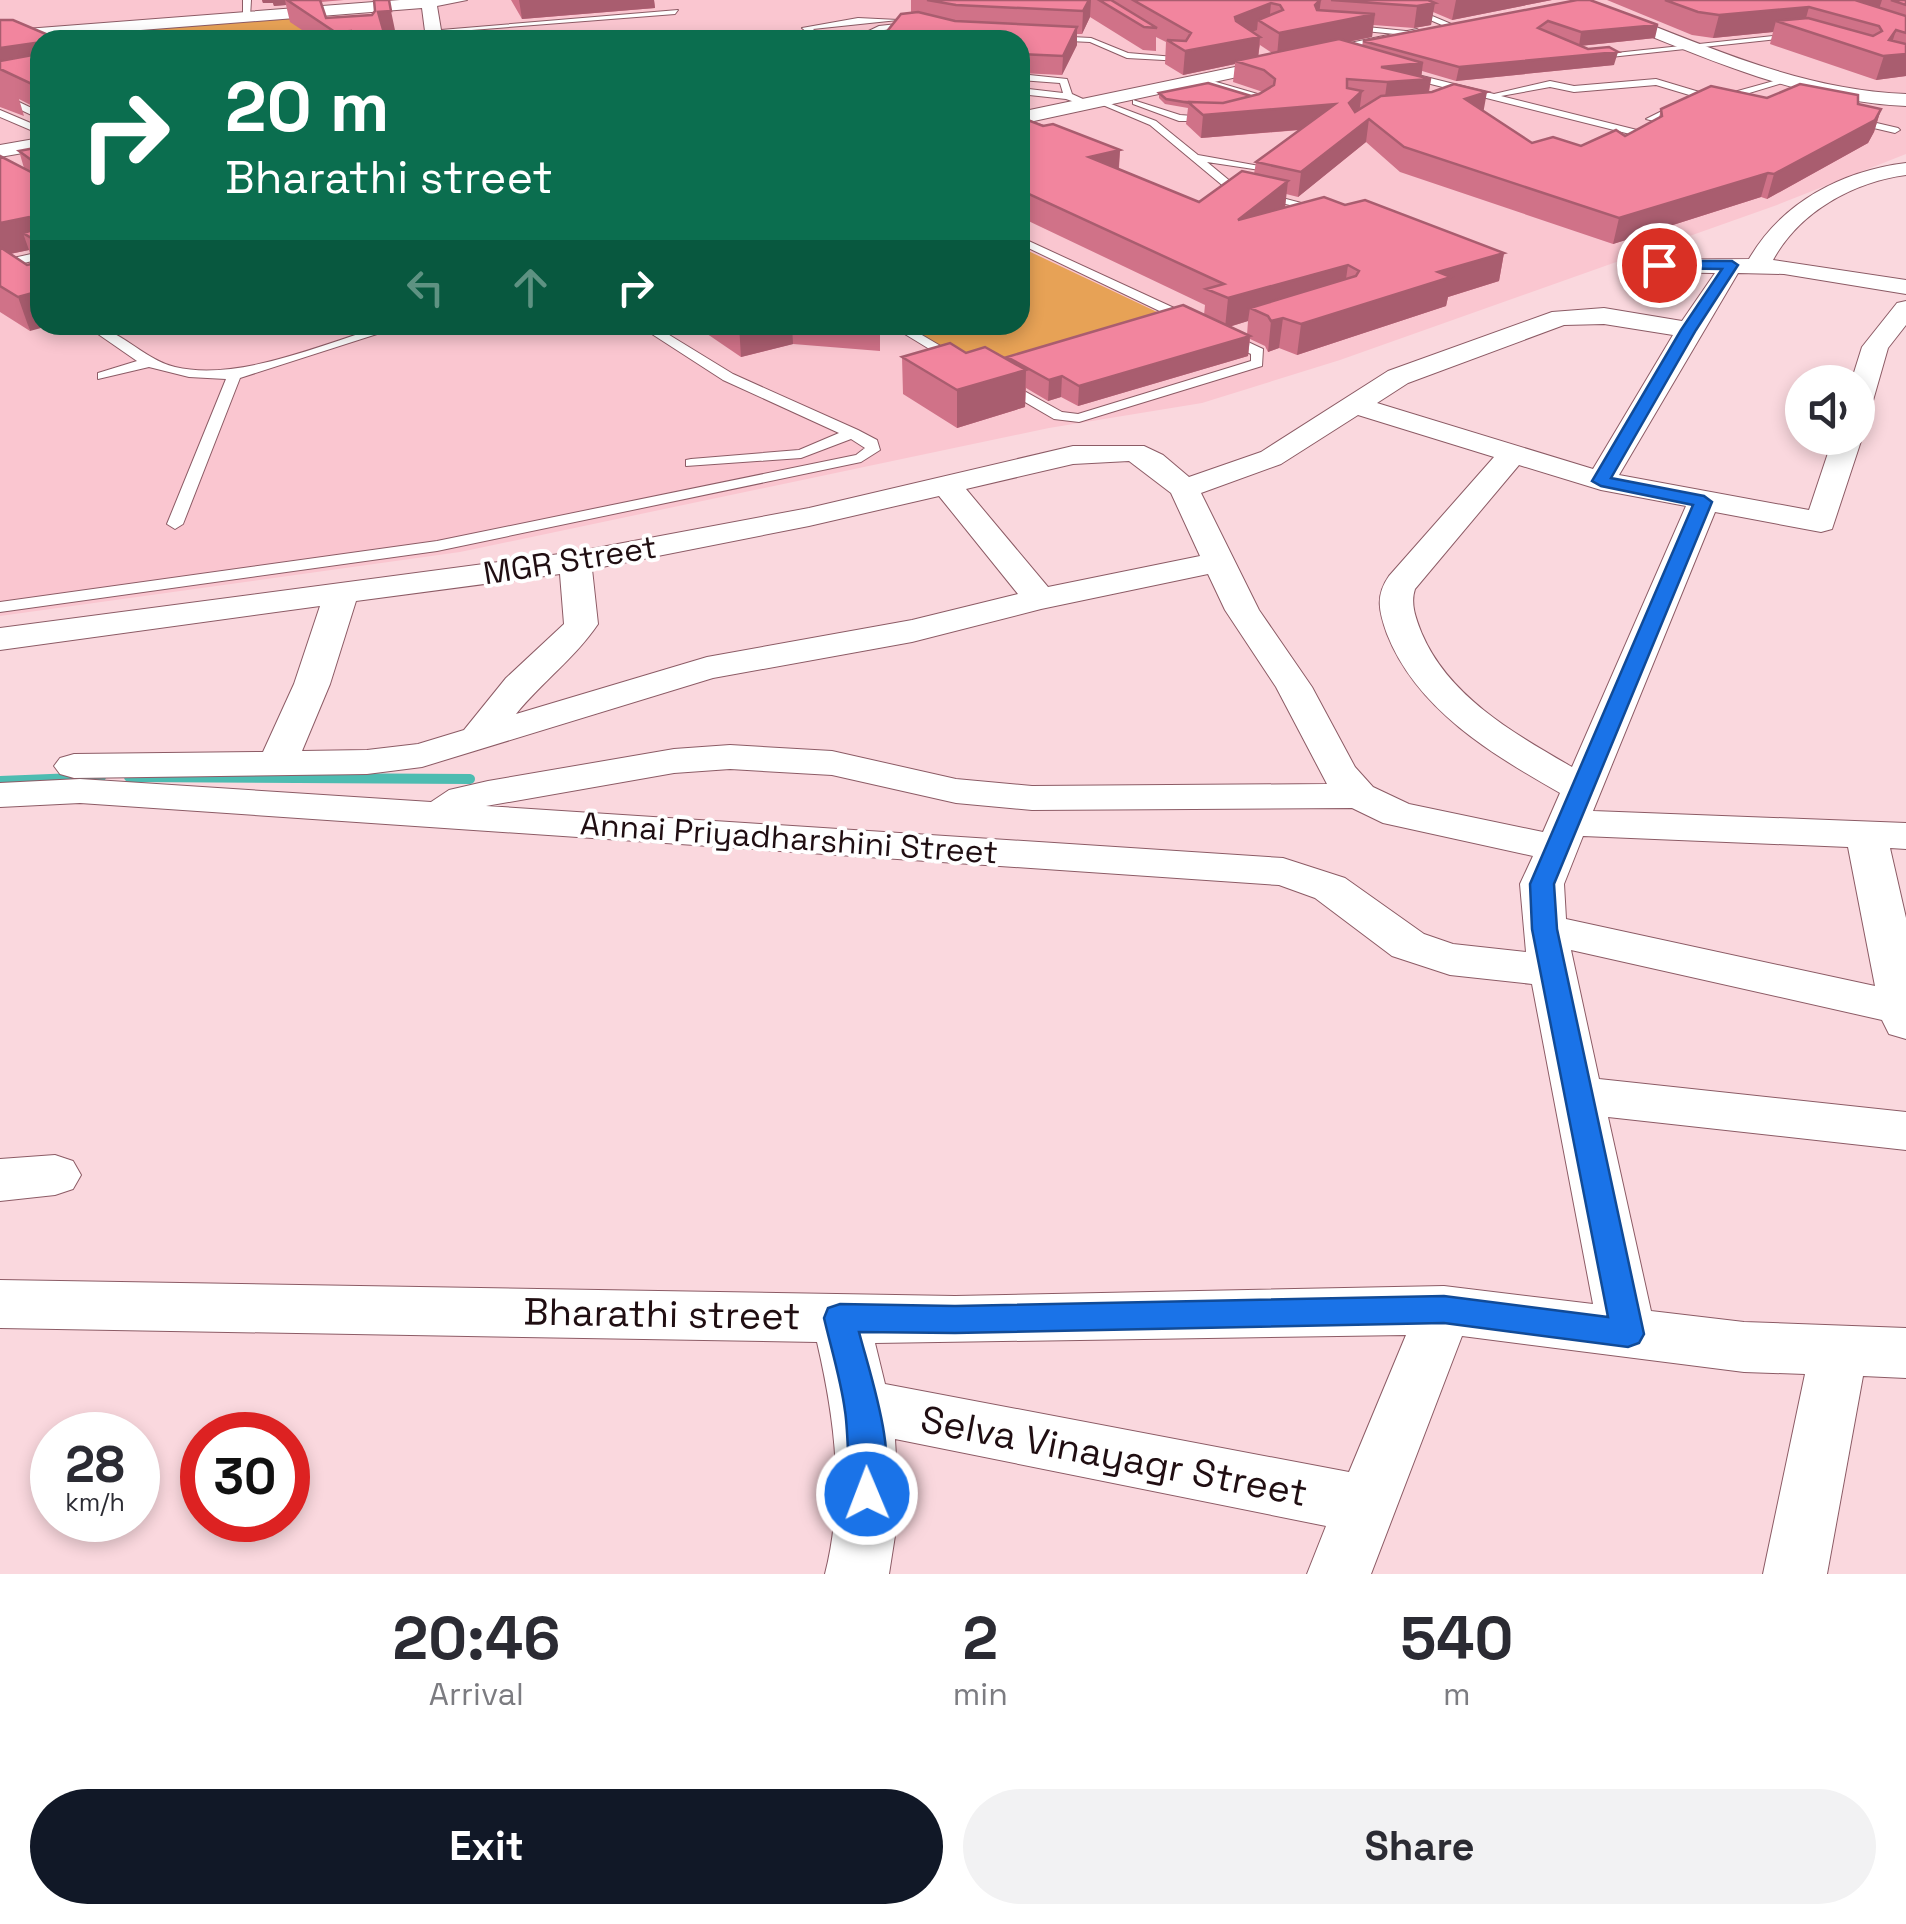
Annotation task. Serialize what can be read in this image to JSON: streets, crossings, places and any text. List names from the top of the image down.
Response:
{
  "streets": {
    "street": [
      "MGR Street",
      "Annai Priyadharshini Street",
      "Bharathi street",
      "Selva Vinayagr Street"
    ]
  },
  "page": {
    "turn": ["20 m", "Bharathi street"],
    "speed": "28 km/h",
    "limit": "30",
    "eta": [
      "20:46",
      "Arrival",
      "2",
      "min",
      "540",
      "m"
    ],
    "buttons": ["Exit", "Share"]
  }
}
